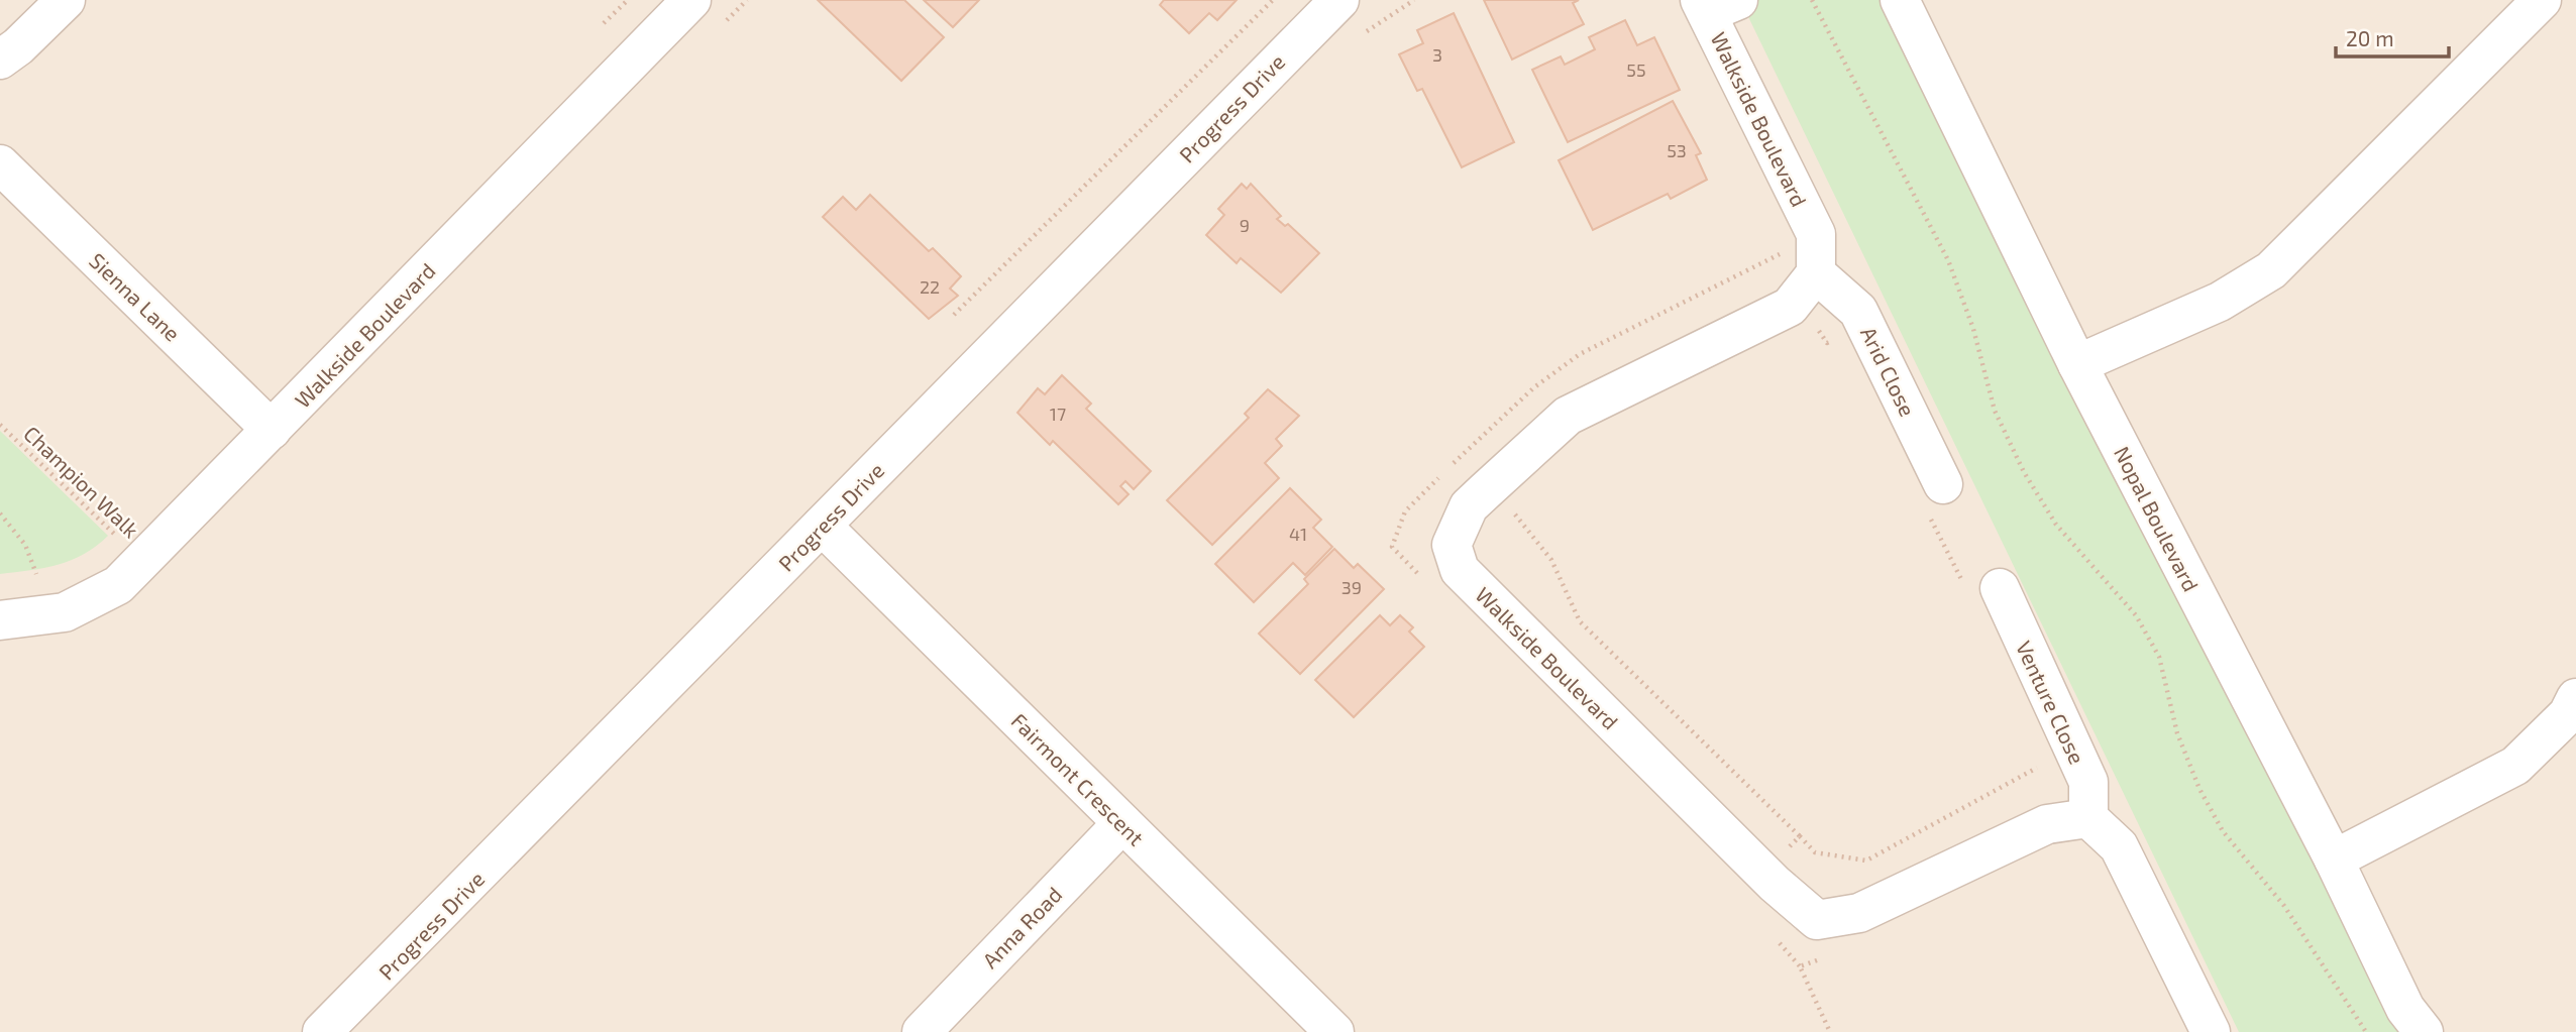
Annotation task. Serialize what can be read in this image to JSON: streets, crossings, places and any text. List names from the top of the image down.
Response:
{
  "streets": {
    "street": [
      "Progress Drive",
      "Walkside Boulevard",
      "Sienna Lane",
      "Arid Close",
      "Nopal Boulevard",
      "Venture Close",
      "Fairmont Crescent",
      "Anna Road"
    ],
    "path": ["Champion Walk"]
  },
  "crossings": [
    ["Progress Drive", "Fairmont Crescent"],
    ["Walkside Boulevard", "Sienna Lane"],
    ["Walkside Boulevard", "Arid Close"],
    ["Walkside Boulevard", "Champion Walk"],
    ["Walkside Boulevard", "Venture Close"],
    ["Fairmont Crescent", "Anna Road"]
  ],
  "house_numbers": [
    "3",
    "55",
    "53",
    "9",
    "22",
    "17",
    "41",
    "39"
  ],
  "scale_bar": "20 m"
}
